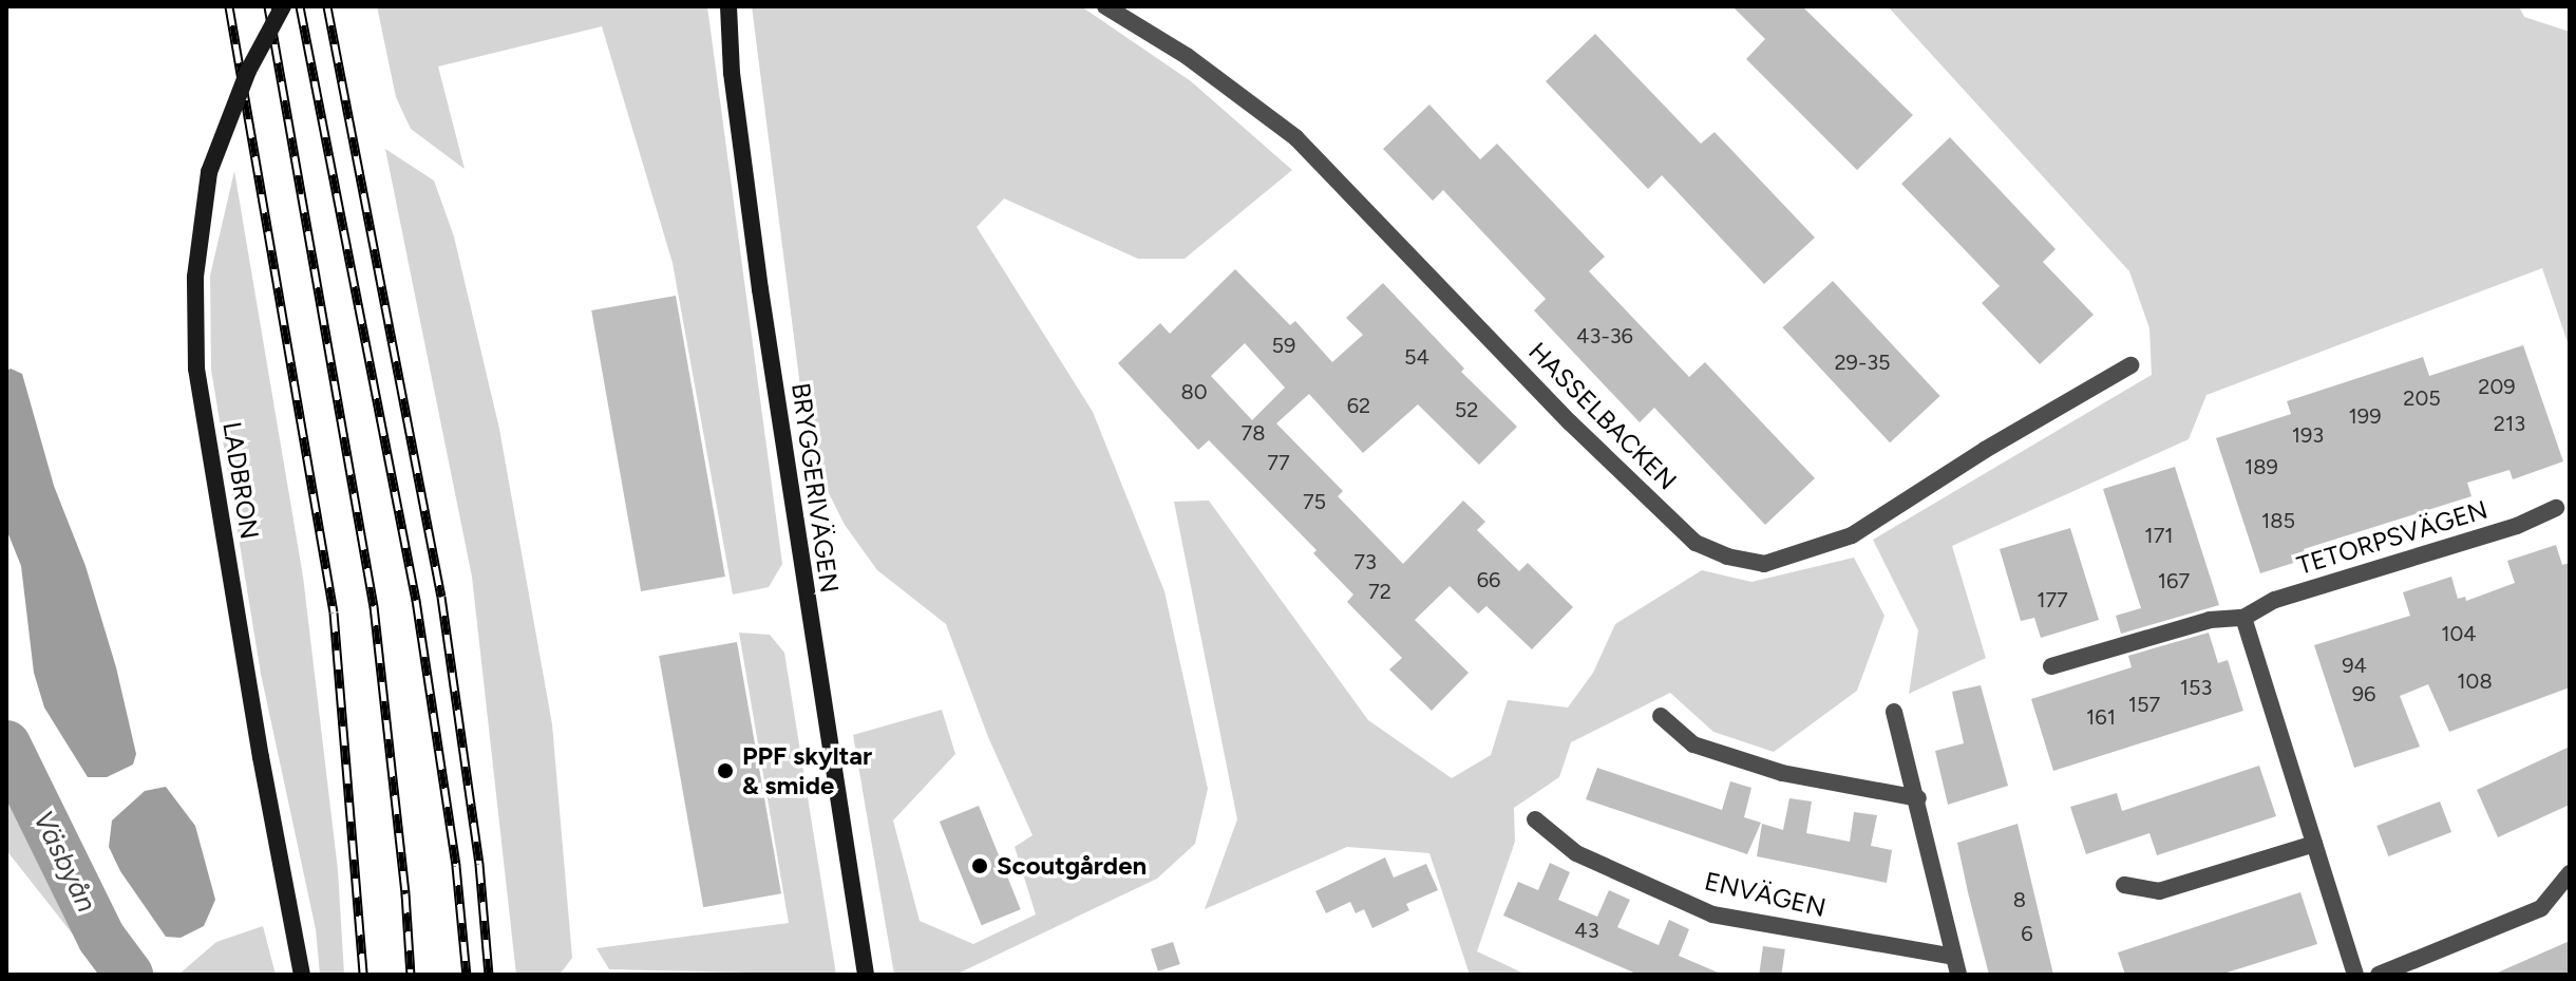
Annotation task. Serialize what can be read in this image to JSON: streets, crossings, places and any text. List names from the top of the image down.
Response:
{
  "streets": {
    "street": [
      "HASSELBACKEN",
      "LADBRON",
      "BRYGGERIVÄGEN",
      "TETORPSVÄGEN",
      "ENVÄGEN"
    ]
  },
  "water": ["Väsbyån"],
  "places": ["PPF skyltar & smide", "Scoutgården"],
  "house_numbers": [
    "43-36",
    "59",
    "54",
    "29-35",
    "209",
    "80",
    "205",
    "62",
    "52",
    "199",
    "213",
    "78",
    "193",
    "77",
    "189",
    "75",
    "185",
    "171",
    "73",
    "66",
    "167",
    "72",
    "177",
    "104",
    "94",
    "108",
    "153",
    "96",
    "157",
    "161",
    "8",
    "43",
    "6"
  ]
}
